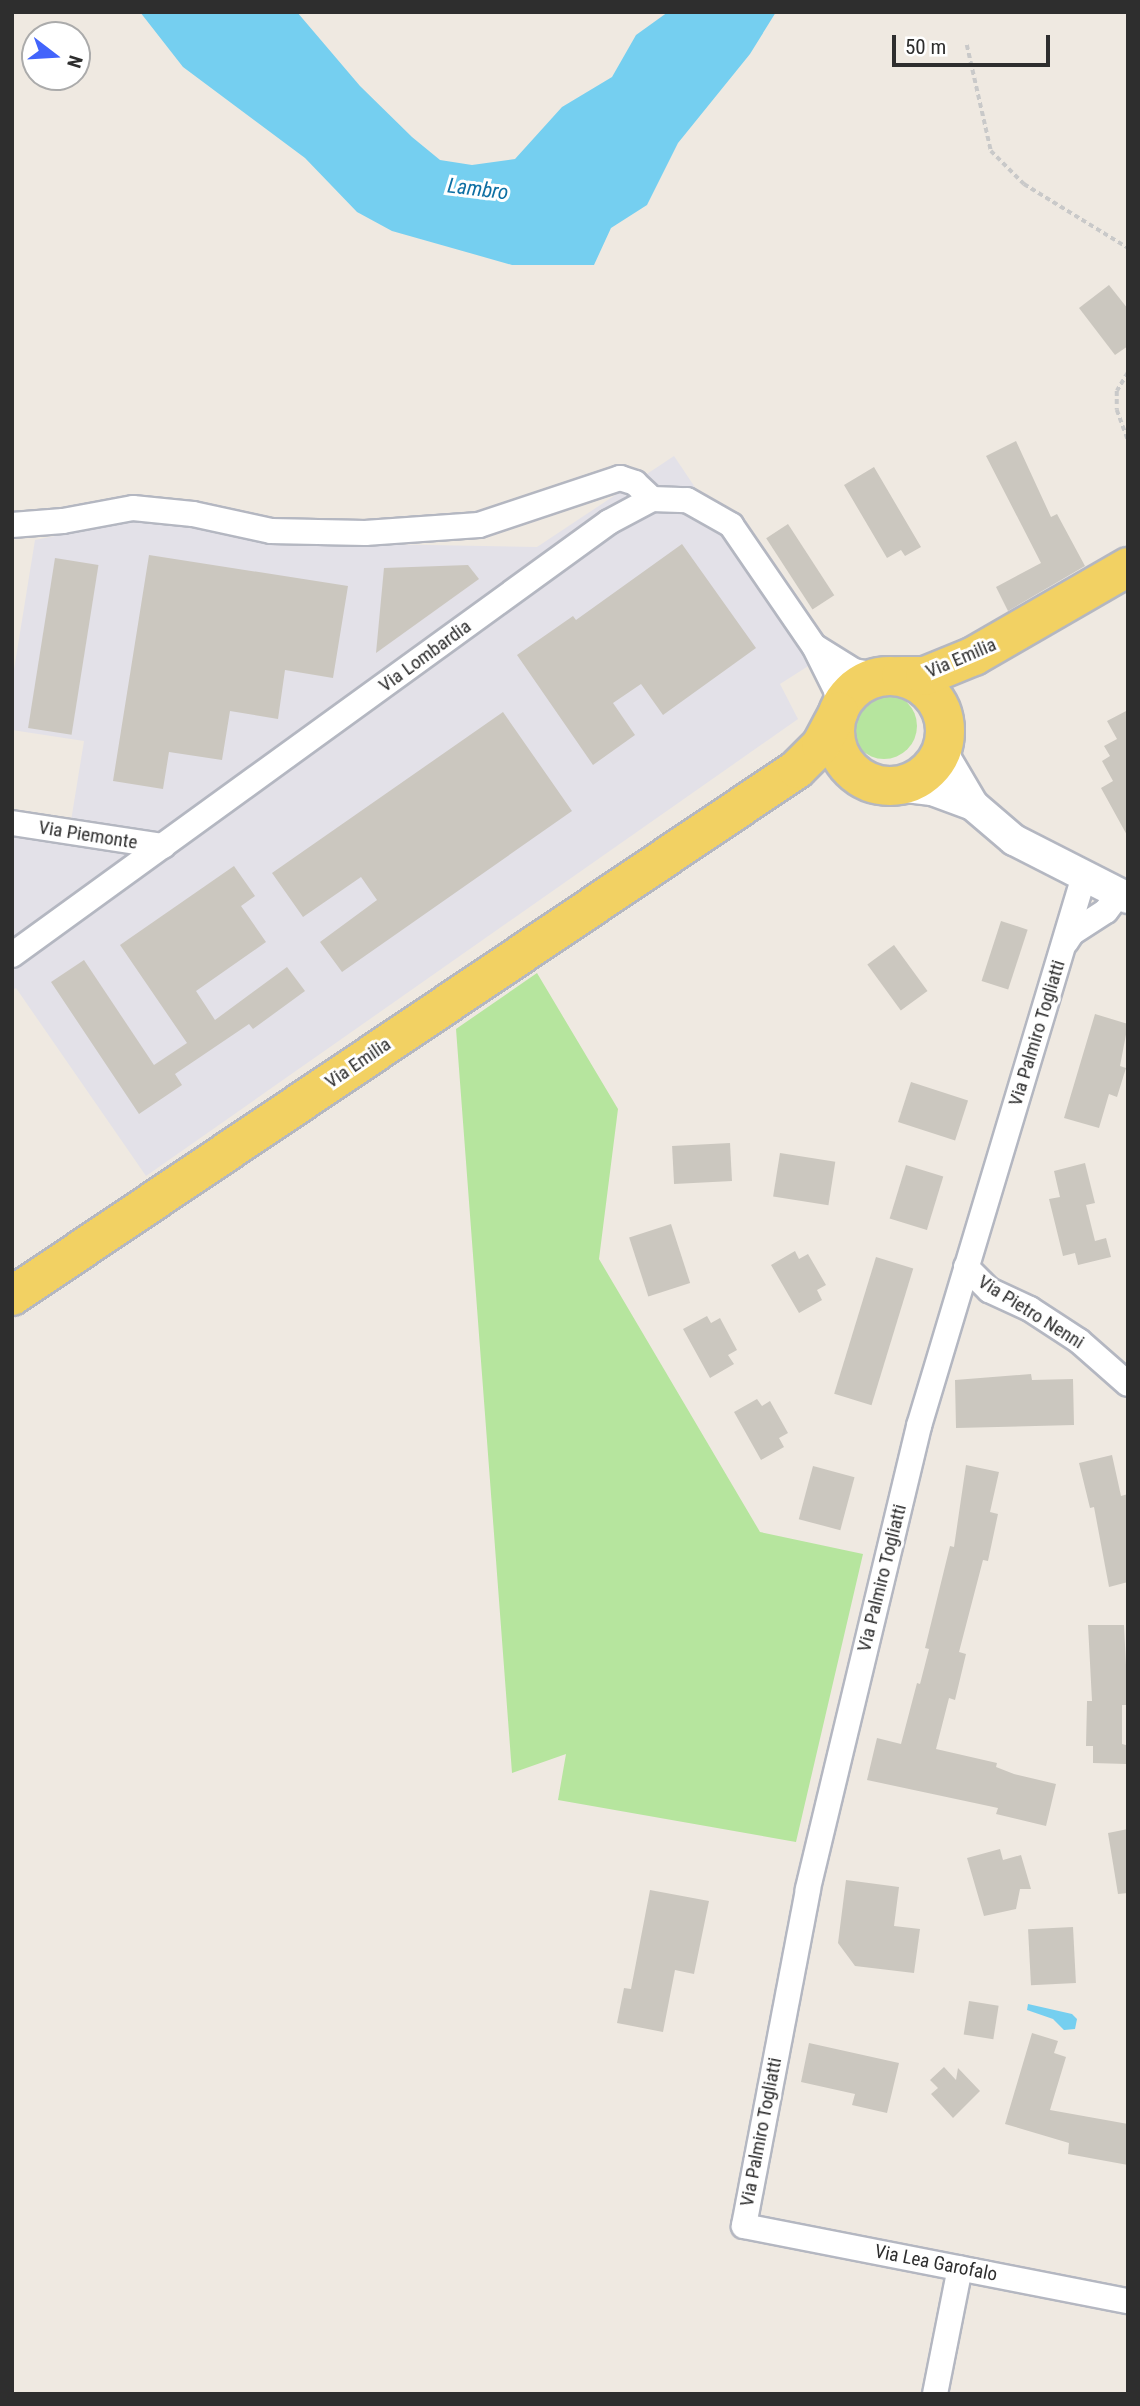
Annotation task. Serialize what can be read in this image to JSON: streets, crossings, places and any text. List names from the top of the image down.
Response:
{
  "streets": {
    "main road": ["Via Emilia"],
    "street": [
      "Via Lombardia",
      "Via Piemonte",
      "Via Palmiro Togliatti",
      "Via Pietro Nenni",
      "Via Lea Garofalo"
    ]
  },
  "crossings": [
    ["Via Lombardia", "Via Emilia"],
    ["Via Lombardia", "Via Piemonte"],
    ["Via Palmiro Togliatti", "Via Pietro Nenni"],
    ["Via Palmiro Togliatti", "Via Lea Garofalo"]
  ],
  "water": ["Lambro"],
  "scale_bar": "50 m",
  "north": "right"
}
